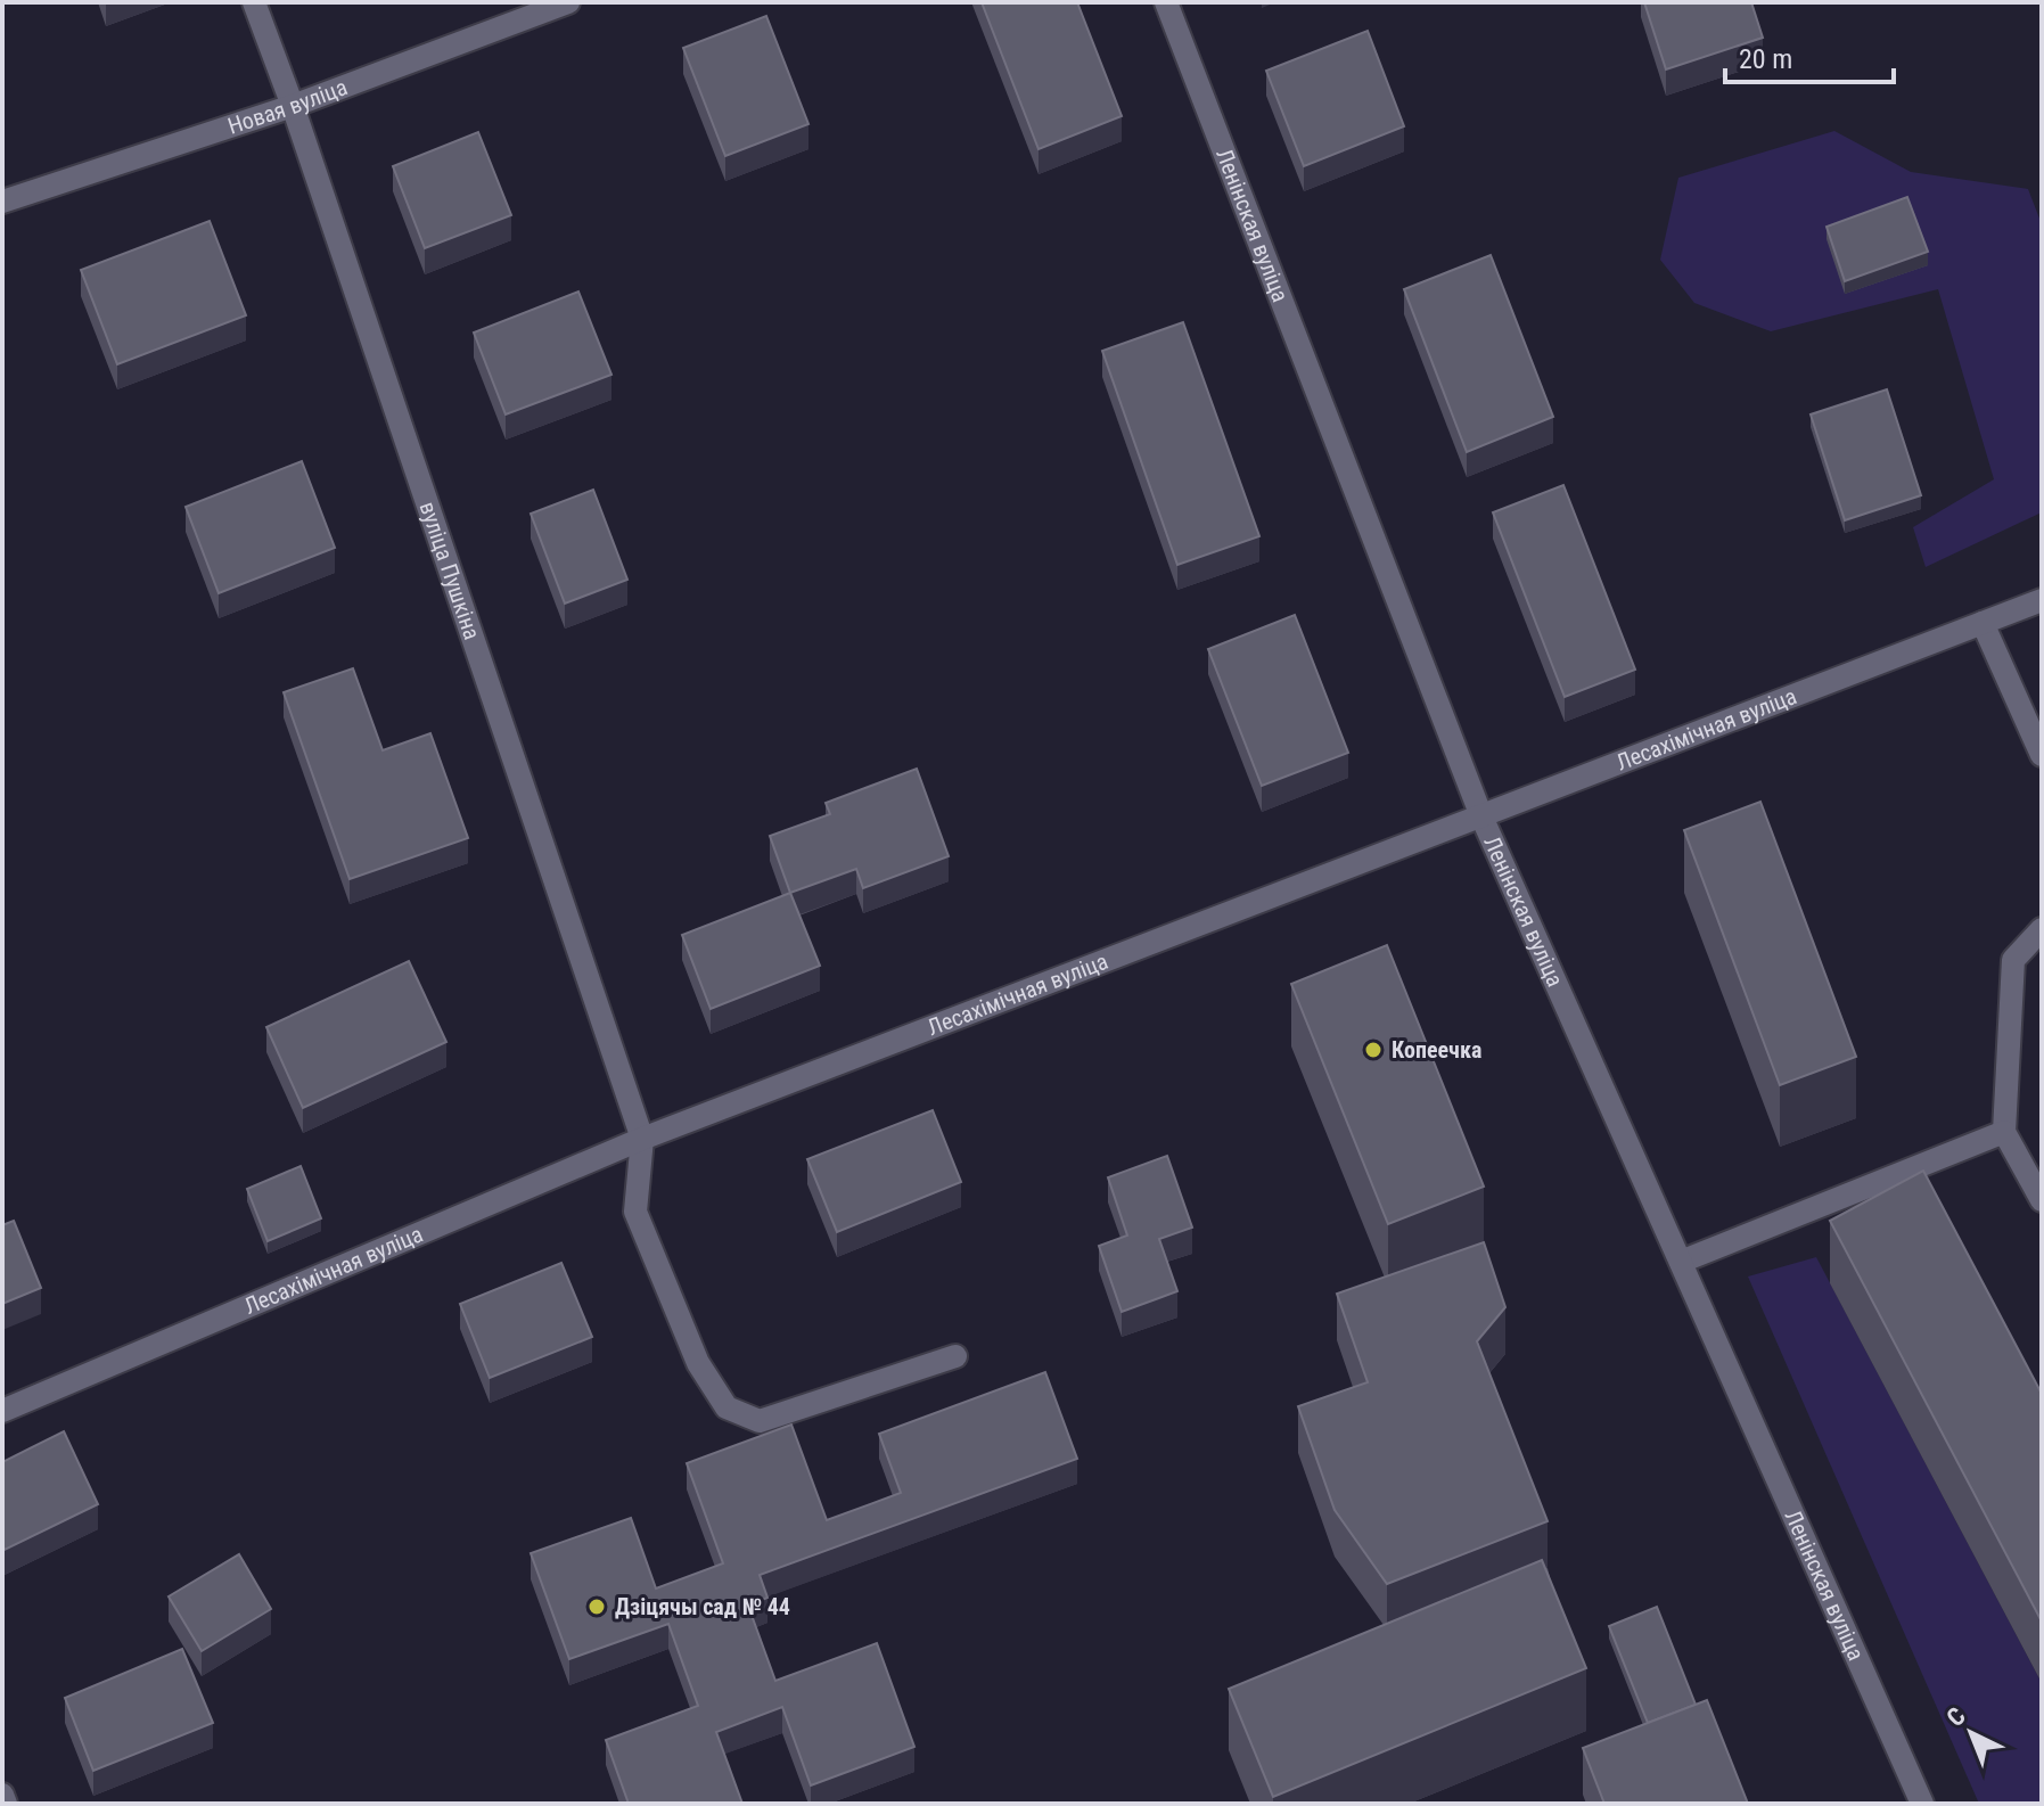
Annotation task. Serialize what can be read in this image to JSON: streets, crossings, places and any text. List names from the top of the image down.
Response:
{
  "streets": {
    "street": [
      "Новая вуліца",
      "Ленінская вуліца",
      "вуліца Пушкіна",
      "Лесахімічная вуліца"
    ]
  },
  "crossings": [
    ["Новая вуліца", "вуліца Пушкіна"],
    ["Ленінская вуліца", "Лесахімічная вуліца"],
    ["вуліца Пушкіна", "Лесахімічная вуліца"]
  ],
  "places": ["Копеечка", "Дзіцячы сад № 44"],
  "scale_bar": "20 m",
  "north": "top left"
}
